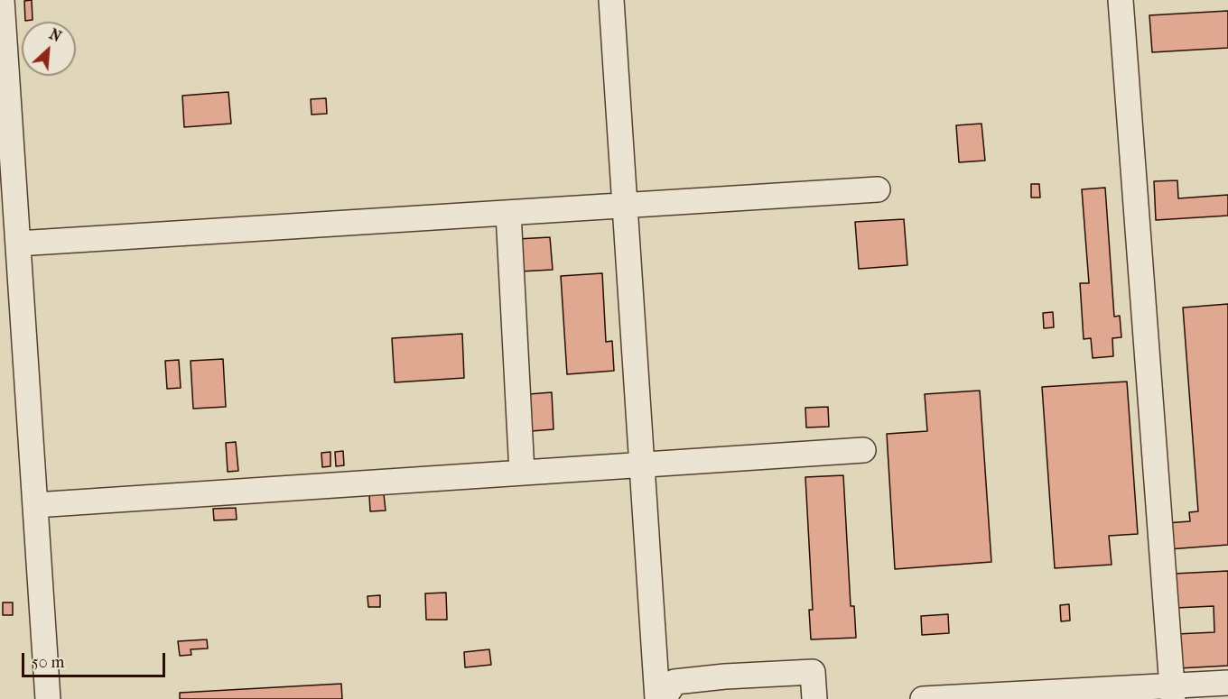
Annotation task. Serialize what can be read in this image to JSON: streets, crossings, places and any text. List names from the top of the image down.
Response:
{
  "scale_bar": "50 m",
  "north": "top right"
}
